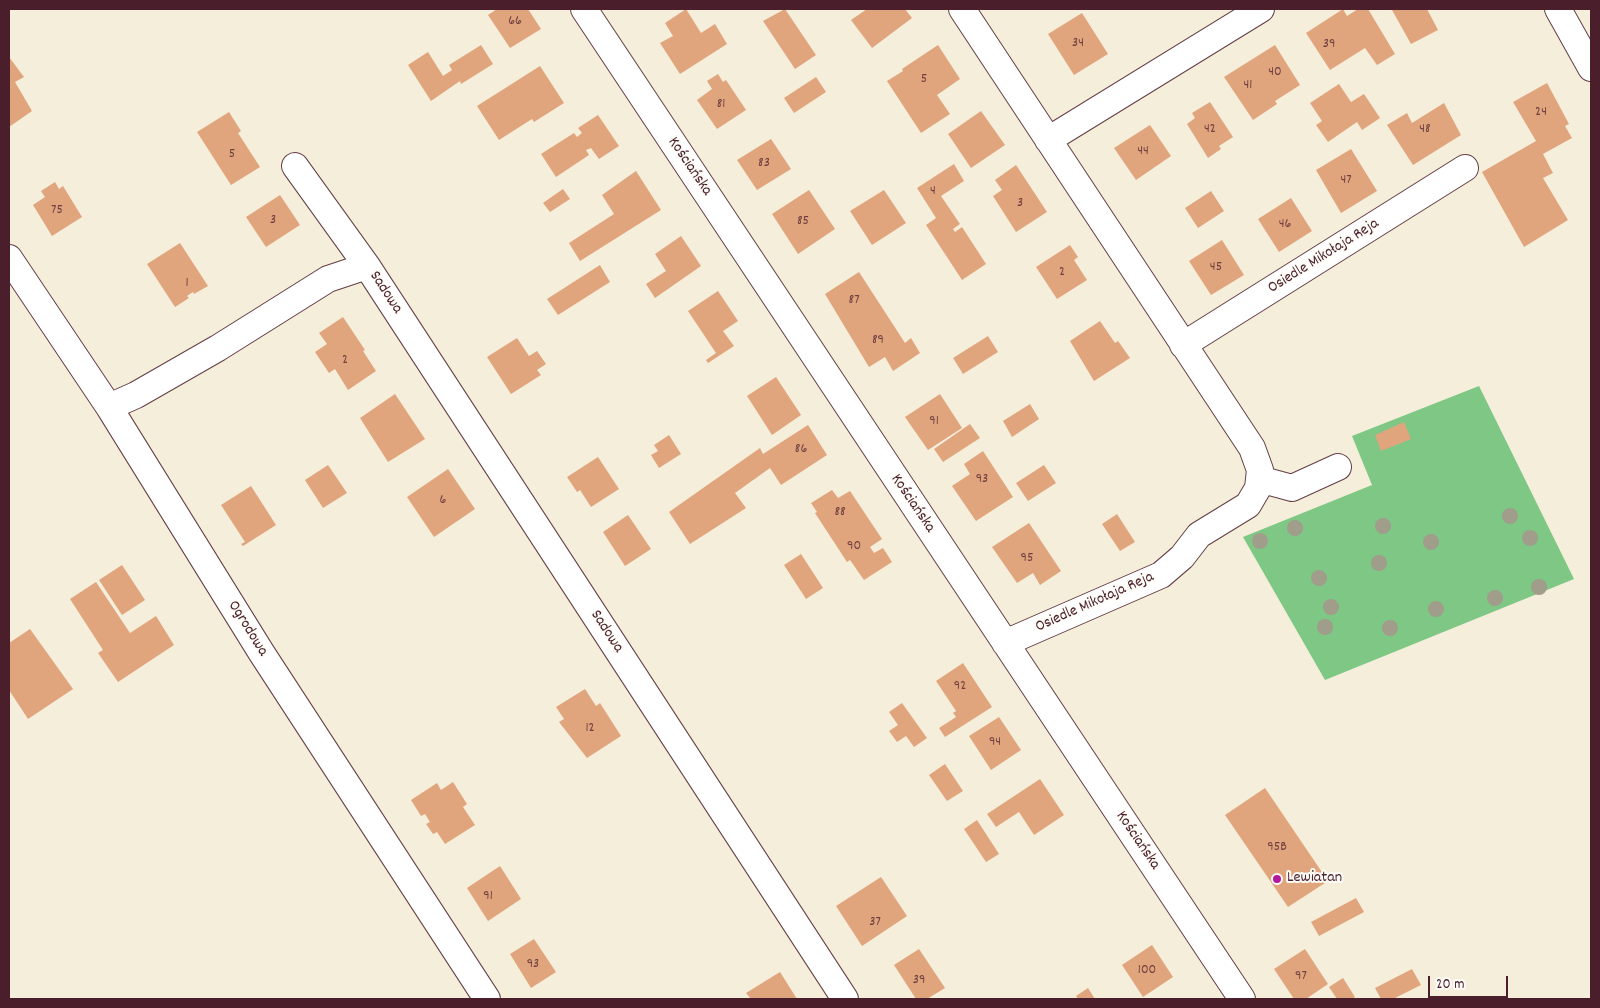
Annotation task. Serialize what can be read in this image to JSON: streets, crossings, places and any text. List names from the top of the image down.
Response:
{
  "streets": {
    "street": [
      "Kościańska",
      "Osiedle Mikołaja Reja",
      "Sadowa",
      "Ogrodowa"
    ]
  },
  "crossings": [
    ["Kościańska", "Osiedle Mikołaja Reja"],
    ["Sadowa", "Ogrodowa"]
  ],
  "places": ["Lewiatan"],
  "house_numbers": [
    "66",
    "34",
    "39",
    "40",
    "5",
    "41",
    "81",
    "24",
    "42",
    "48",
    "44",
    "5",
    "83",
    "47",
    "4",
    "3",
    "75",
    "3",
    "85",
    "46",
    "45",
    "2",
    "1",
    "87",
    "89",
    "2",
    "91",
    "86",
    "93",
    "6",
    "88",
    "90",
    "95",
    "92",
    "12",
    "94",
    "95B",
    "91",
    "37",
    "93",
    "100",
    "97",
    "39"
  ],
  "scale_bar": "20 m"
}
